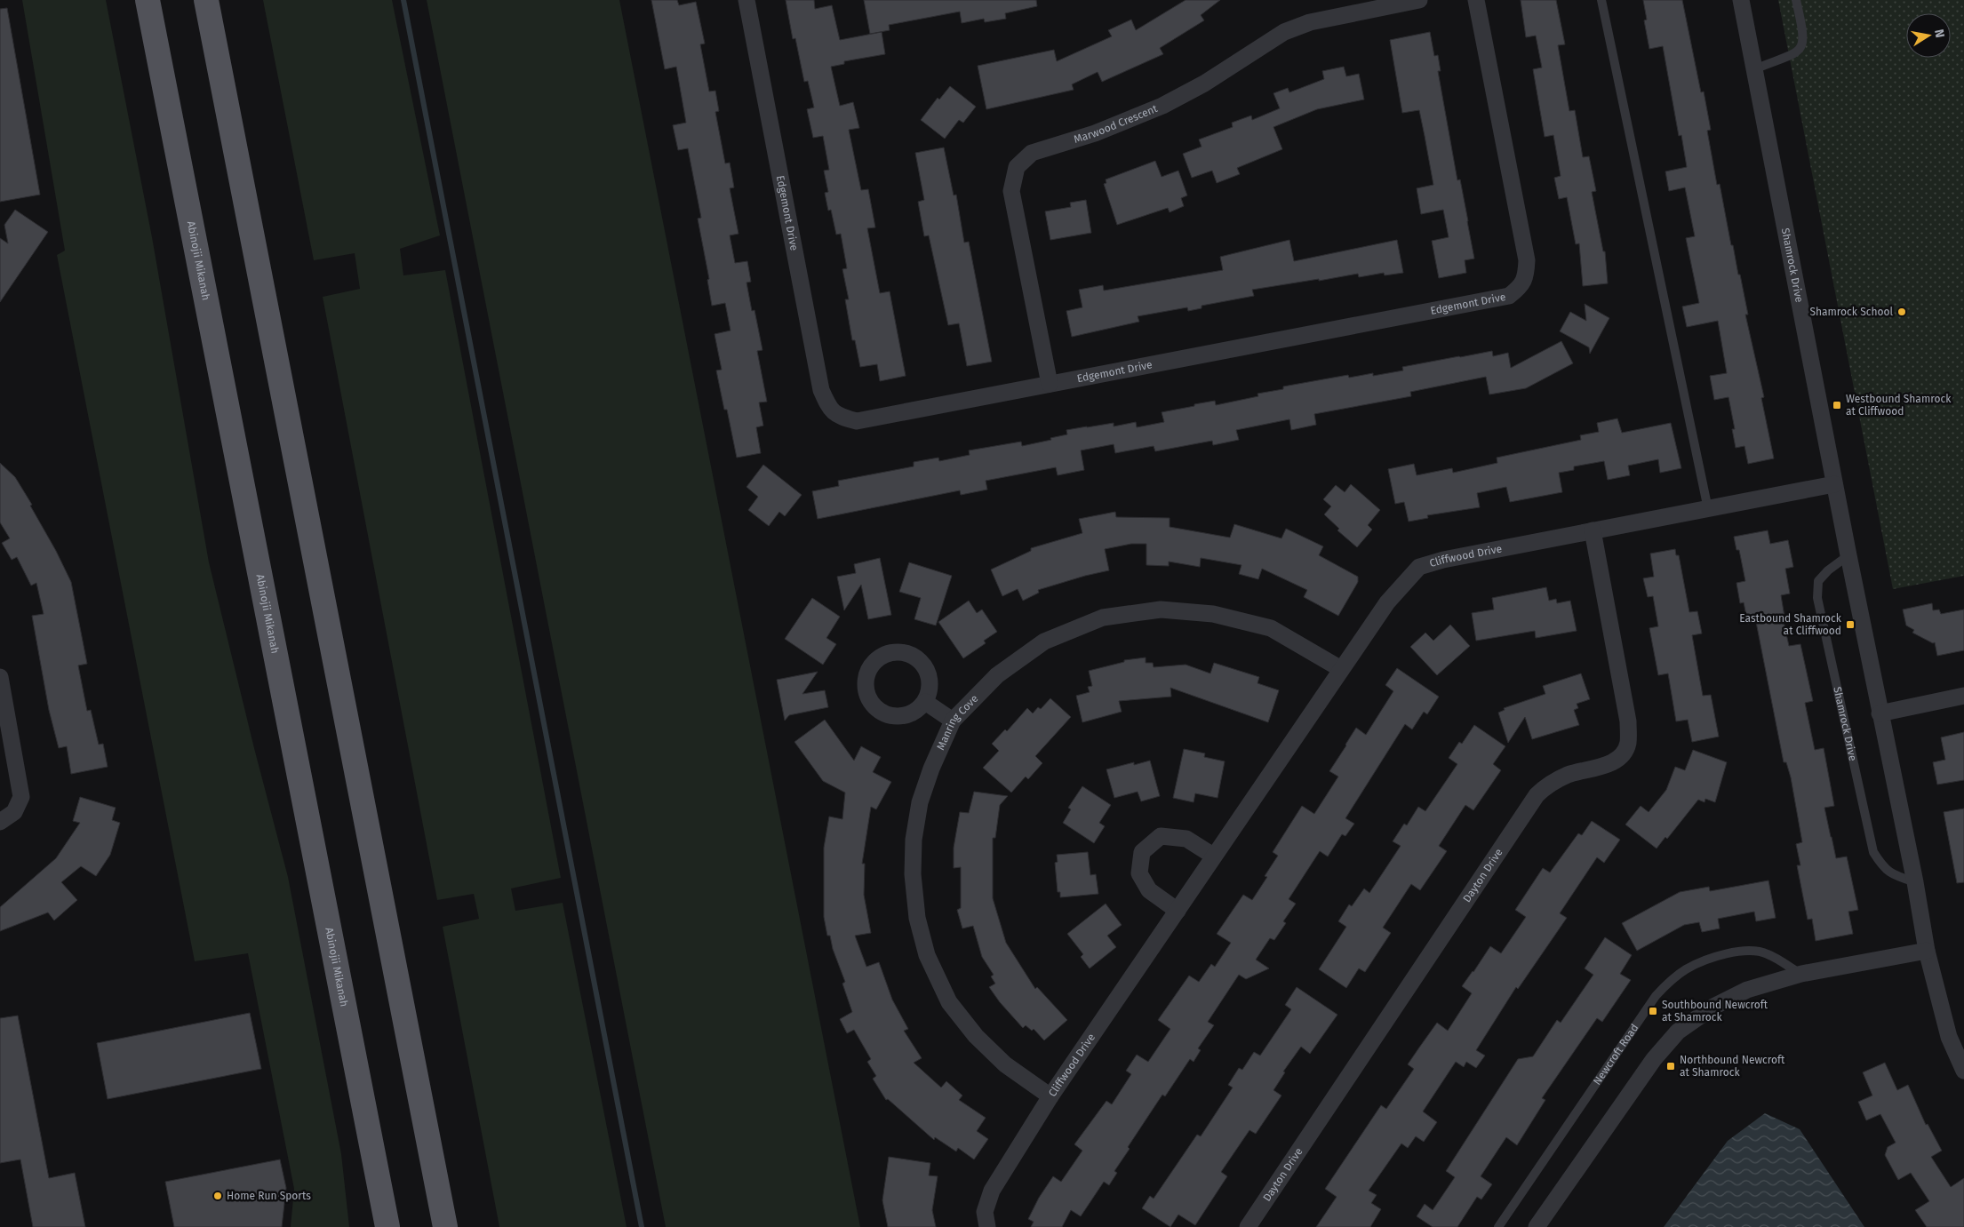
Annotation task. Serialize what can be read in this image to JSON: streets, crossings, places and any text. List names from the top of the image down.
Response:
{
  "streets": {
    "main road": ["Abinojii Mikanah"],
    "street": [
      "Marwood Crescent",
      "Edgemont Drive",
      "Shamrock Drive",
      "Cliffwood Drive",
      "Manring Cove",
      "Dayton Drive"
    ],
    "lane": ["Newcroft Road"]
  },
  "crossings": [
    ["Marwood Crescent", "Edgemont Drive"],
    ["Shamrock Drive", "Cliffwood Drive"],
    ["Cliffwood Drive", "Manring Cove"],
    ["Cliffwood Drive", "Dayton Drive"]
  ],
  "places": {
    "other": ["Shamrock School", "Home Run Sports"],
    "transit": [
      "Westbound Shamrock at Cliffwood",
      "Eastbound Shamrock at Cliffwood",
      "Southbound Newcroft at Shamrock",
      "Northbound Newcroft at Shamrock"
    ]
  },
  "north": "right"
}
